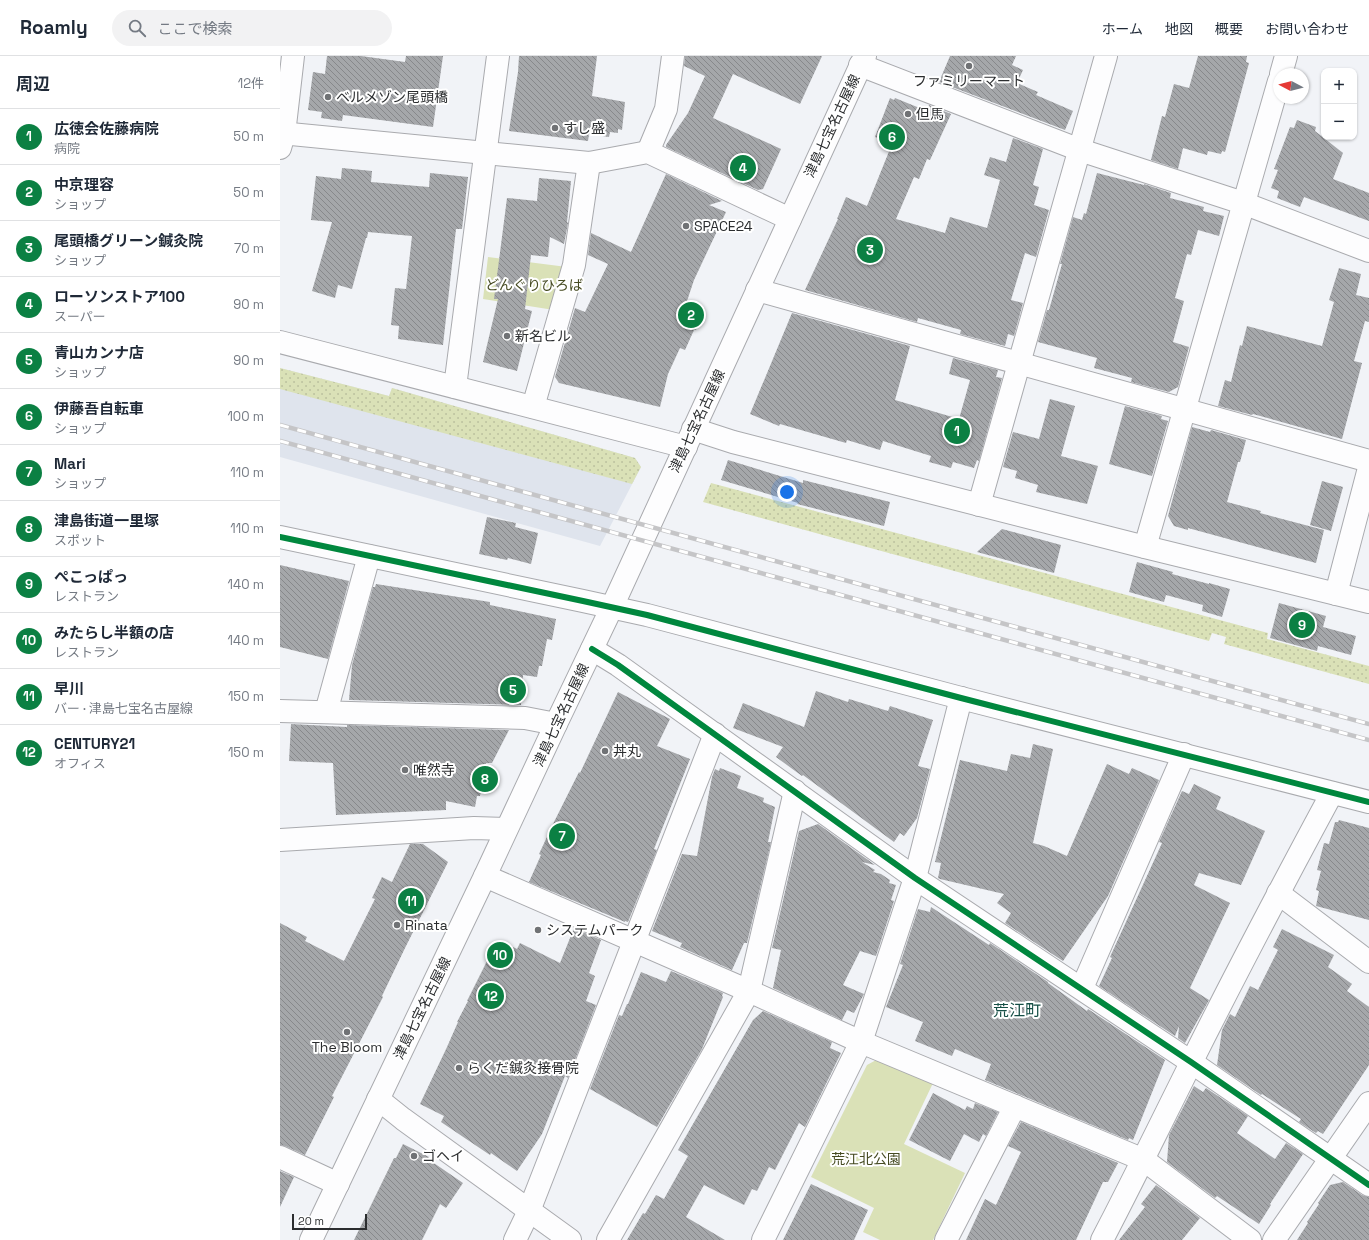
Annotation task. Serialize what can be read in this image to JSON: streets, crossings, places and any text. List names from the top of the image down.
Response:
{
  "streets": {
    "street": ["津島七宝名古屋線"]
  },
  "districts": ["荒江町"],
  "parks": ["どんぐりひろば", "荒江北公園"],
  "places": [
    "ファミリーマート",
    "ベルメゾン尾頭橋",
    "但馬",
    "すし盛",
    "SPACE24",
    "新名ビル",
    "丼丸",
    "唯然寺",
    "Rinata",
    "システムパーク",
    "The Bloom",
    "らくだ鍼灸接骨院",
    "ゴヘイ"
  ],
  "scale_bar": "20 m",
  "north": "left",
  "page": {
    "header": "Roamly",
    "search": "ここで検索",
    "nav": [
      "ホーム",
      "地図",
      "概要",
      "お問い合わせ"
    ],
    "heading": ["周辺", "12件"],
    "map_buttons": ["+", "−"],
    "list": [
      {
        "mark": "1",
        "name": "広徳会佐藤病院",
        "note": "病院",
        "value": "50 m"
      },
      {
        "mark": "2",
        "name": "中京理容",
        "note": "ショップ",
        "value": "50 m"
      },
      {
        "mark": "3",
        "name": "尾頭橋グリーン鍼灸院",
        "note": "ショップ",
        "value": "70 m"
      },
      {
        "mark": "4",
        "name": "ローソンストア100",
        "note": "スーパー",
        "value": "90 m"
      },
      {
        "mark": "5",
        "name": "青山カンナ店",
        "note": "ショップ",
        "value": "90 m"
      },
      {
        "mark": "6",
        "name": "伊藤吾自転車",
        "note": "ショップ",
        "value": "100 m"
      },
      {
        "mark": "7",
        "name": "Mari",
        "note": "ショップ",
        "value": "110 m"
      },
      {
        "mark": "8",
        "name": "津島街道一里塚",
        "note": "スポット",
        "value": "110 m"
      },
      {
        "mark": "9",
        "name": "ぺこっぱっ",
        "note": "レストラン",
        "value": "140 m"
      },
      {
        "mark": "10",
        "name": "みたらし半額の店",
        "note": "レストラン",
        "value": "140 m"
      },
      {
        "mark": "11",
        "name": "早川",
        "note": "バー · 津島七宝名古屋線",
        "value": "150 m"
      },
      {
        "mark": "12",
        "name": "CENTURY21",
        "note": "オフィス",
        "value": "150 m"
      }
    ],
    "pins": [
      "6",
      "4",
      "3",
      "2",
      "1",
      "9",
      "5",
      "8",
      "7",
      "11",
      "10",
      "12"
    ],
    "scale": "20 m"
  }
}
